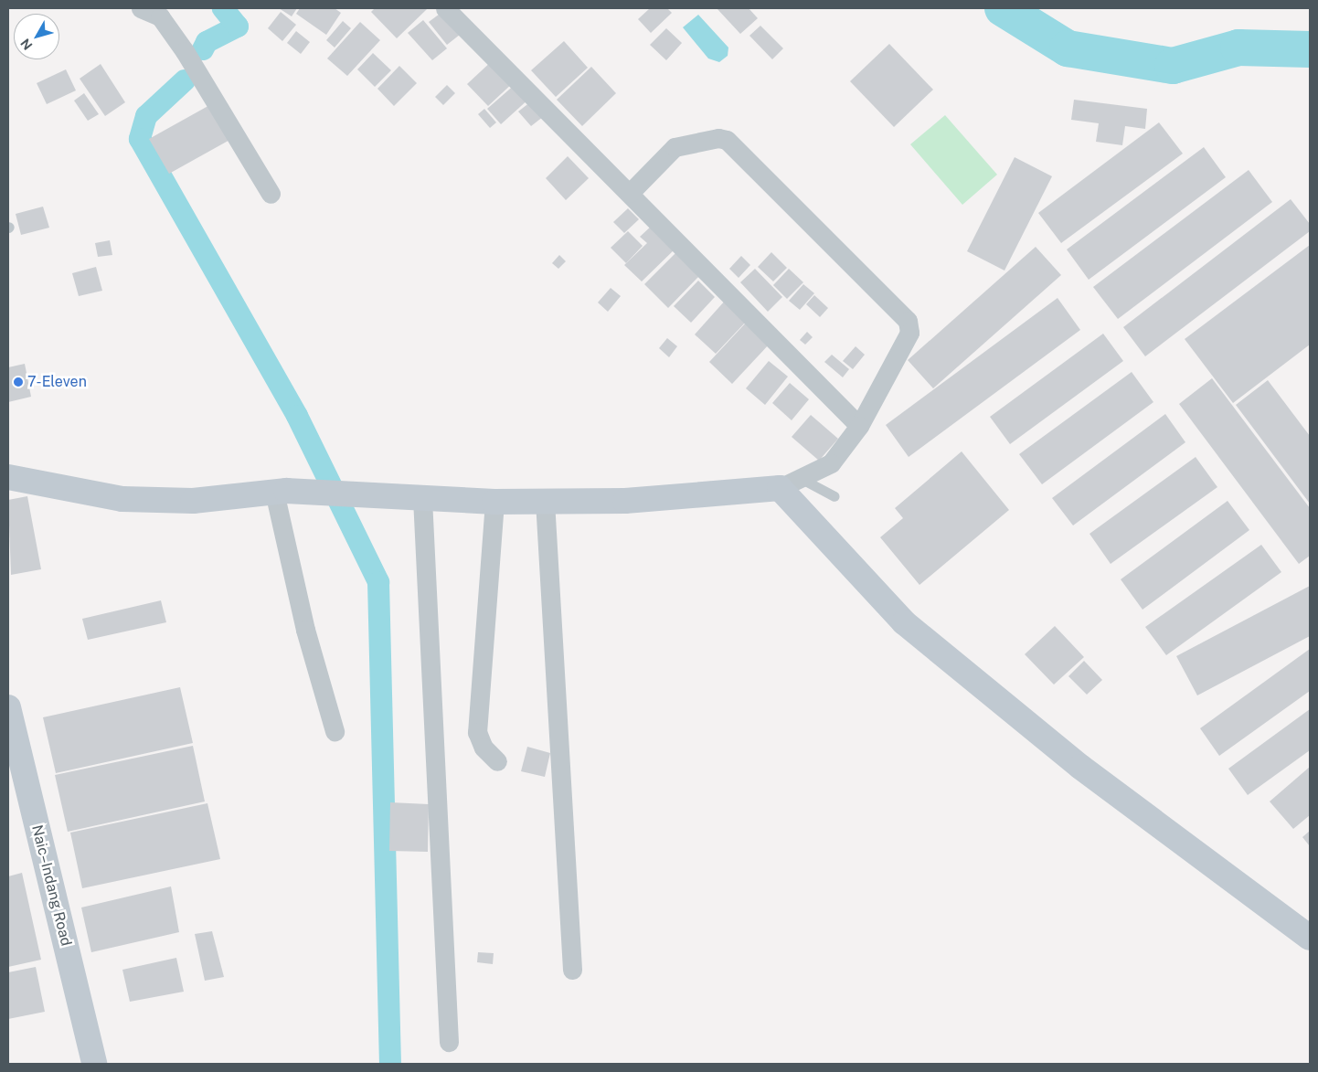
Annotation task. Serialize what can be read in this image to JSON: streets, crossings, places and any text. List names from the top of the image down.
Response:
{
  "streets": {
    "street": ["Naic–Indang Road"]
  },
  "places": ["7-Eleven"],
  "north": "bottom left"
}
